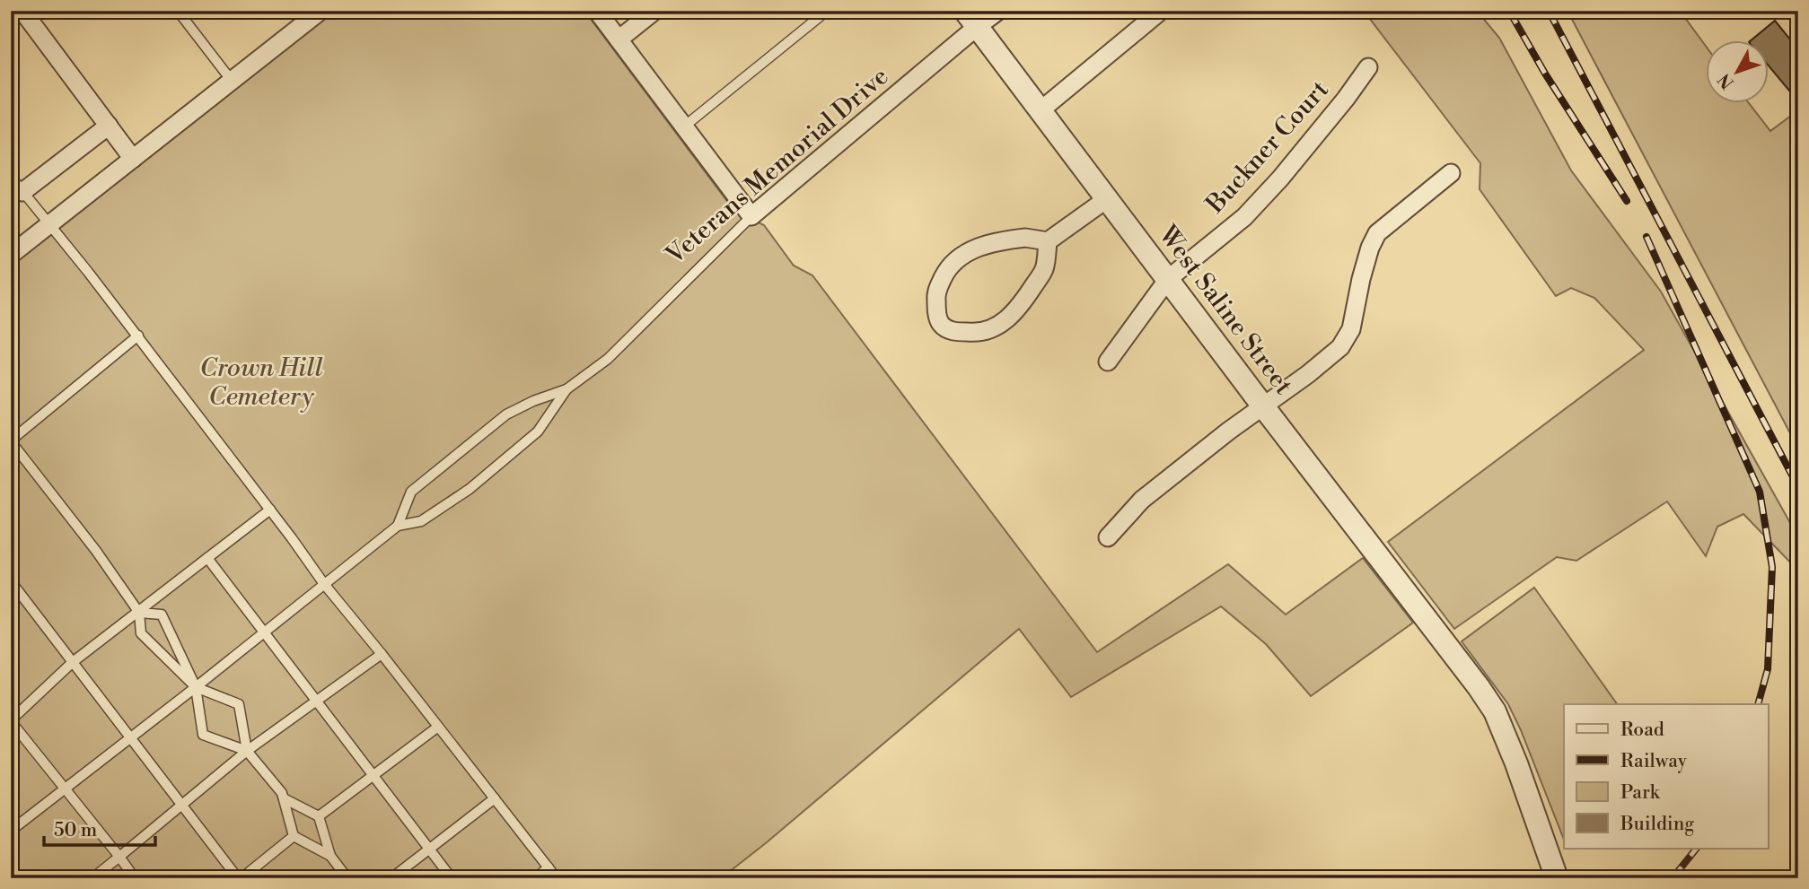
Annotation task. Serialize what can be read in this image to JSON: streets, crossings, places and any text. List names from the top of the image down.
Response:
{
  "streets": {
    "street": ["Buckner Court", "Veterans Memorial Drive", "West Saline Street"]
  },
  "crossings": [
    ["Buckner Court", "West Saline Street"],
    ["Veterans Memorial Drive", "West Saline Street"]
  ],
  "parks": ["Crown Hill Cemetery"],
  "legend": [
    "Road",
    "Railway",
    "Park",
    "Building"
  ],
  "scale_bar": "50 m",
  "north": "bottom left"
}
